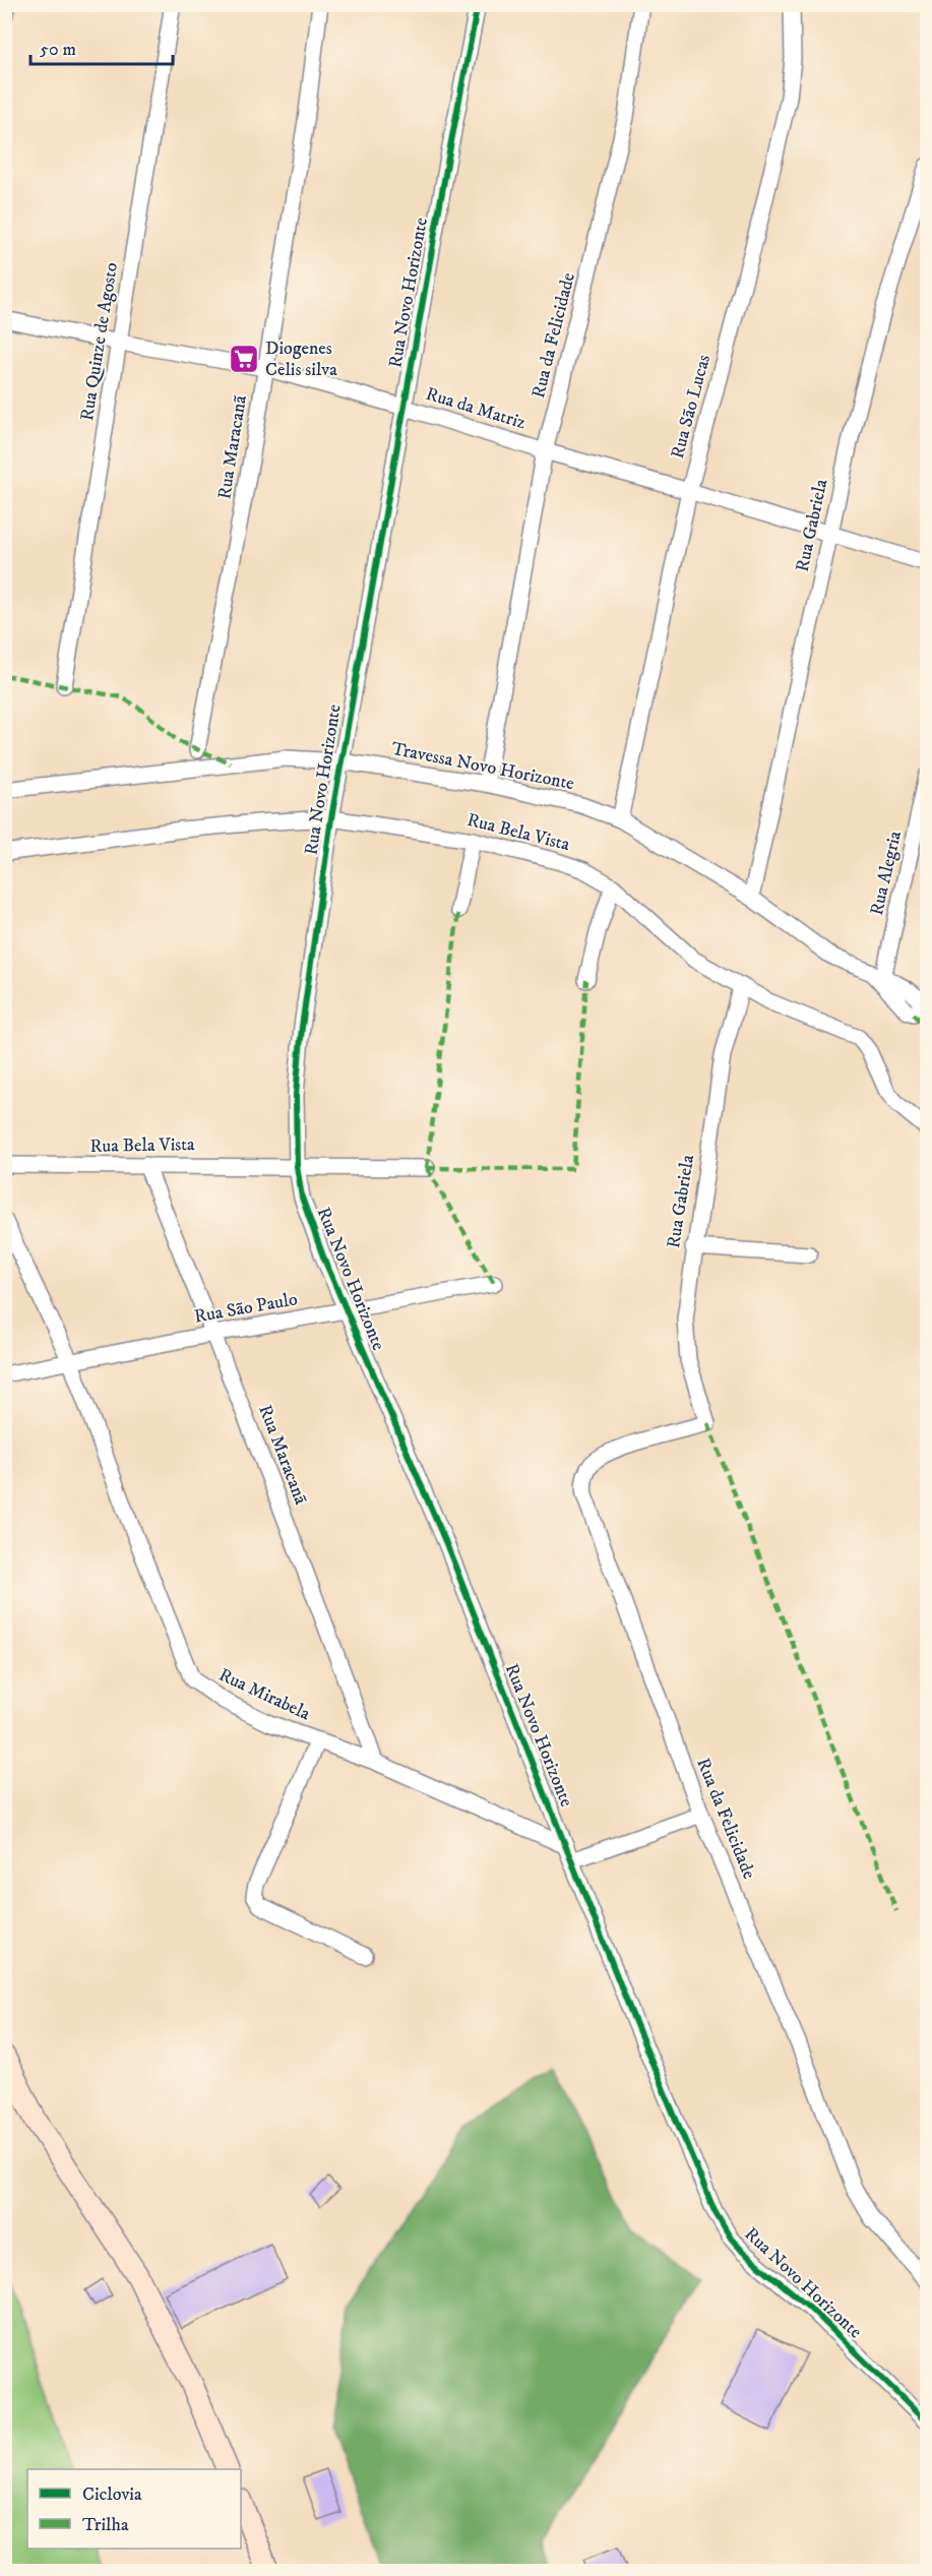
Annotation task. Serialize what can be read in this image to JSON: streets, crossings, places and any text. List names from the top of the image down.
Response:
{
  "streets": {
    "street": [
      "Rua Novo Horizonte",
      "Rua da Felicidade",
      "Rua Quinze de Agosto",
      "Rua São Lucas",
      "Rua da Matriz",
      "Rua Maracanã",
      "Rua Gabriela",
      "Travessa Novo Horizonte",
      "Rua Bela Vista",
      "Rua Alegria",
      "Rua São Paulo",
      "Rua Mirabela"
    ]
  },
  "crossings": [
    ["Rua Novo Horizonte", "Rua da Matriz"],
    ["Rua Novo Horizonte", "Travessa Novo Horizonte"],
    ["Rua Novo Horizonte", "Rua Bela Vista"],
    ["Rua Novo Horizonte", "Rua São Paulo"],
    ["Rua Novo Horizonte", "Rua Mirabela"],
    ["Rua da Felicidade", "Rua da Matriz"],
    ["Rua da Felicidade", "Rua Gabriela"],
    ["Rua da Felicidade", "Travessa Novo Horizonte"],
    ["Rua Quinze de Agosto", "Rua da Matriz"],
    ["Rua São Lucas", "Rua da Matriz"],
    ["Rua São Lucas", "Travessa Novo Horizonte"],
    ["Rua da Matriz", "Rua Maracanã"],
    ["Rua da Matriz", "Rua Gabriela"],
    ["Rua Maracanã", "Rua Bela Vista"],
    ["Rua Maracanã", "Rua São Paulo"],
    ["Rua Maracanã", "Rua Mirabela"],
    ["Rua Gabriela", "Travessa Novo Horizonte"],
    ["Rua Gabriela", "Rua Bela Vista"],
    ["Travessa Novo Horizonte", "Rua Alegria"],
    ["Rua São Paulo", "Rua Mirabela"]
  ],
  "places": {
    "supermarket": ["Diogenes Celis silva"]
  },
  "legend": ["Ciclovia", "Trilha"],
  "scale_bar": "50 m"
}
